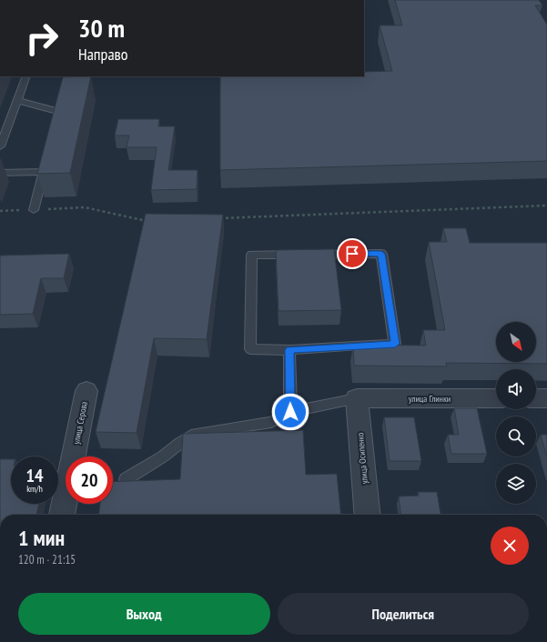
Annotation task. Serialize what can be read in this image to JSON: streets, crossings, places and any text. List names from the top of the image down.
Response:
{
  "streets": {
    "street": ["улица Глинки", "улица Серова", "улица Осипенко"]
  },
  "crossings": [
    ["улица Глинки", "улица Осипенко"]
  ],
  "north": "bottom right",
  "page": {
    "turn": ["30 m", "Направо"],
    "speed": "14 km/h",
    "limit": "20",
    "heading": ["1 мин", "120 m · 21:15"],
    "buttons": ["Выход", "Поделиться"]
  }
}
